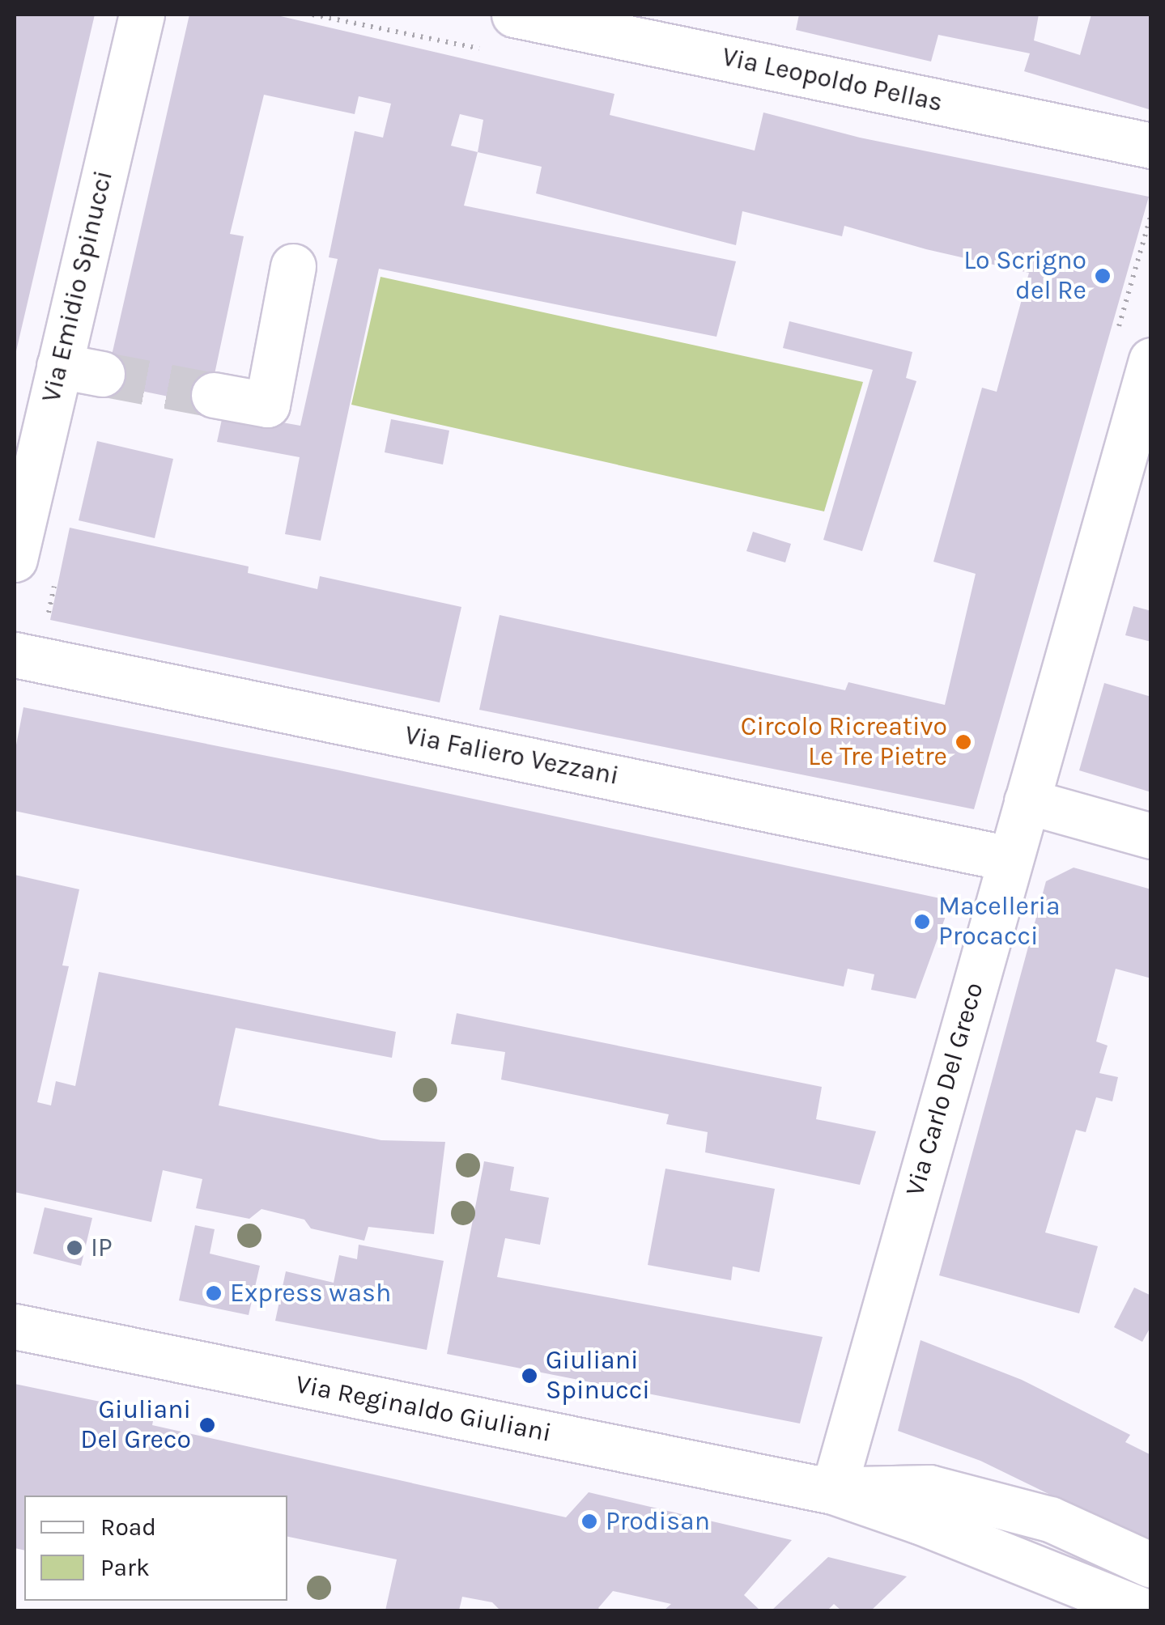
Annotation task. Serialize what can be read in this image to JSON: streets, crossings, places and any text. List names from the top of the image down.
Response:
{
  "streets": {
    "street": [
      "Via Leopoldo Pellas",
      "Via Emidio Spinucci",
      "Via Faliero Vezzani",
      "Via Carlo Del Greco",
      "Via Reginaldo Giuliani"
    ]
  },
  "crossings": [
    ["Via Faliero Vezzani", "Via Carlo Del Greco"],
    ["Via Carlo Del Greco", "Via Reginaldo Giuliani"]
  ],
  "places": [
    "Lo Scrigno del Re",
    "Circolo Ricreativo Le Tre Pietre",
    "Macelleria Procacci",
    "IP",
    "Express wash",
    "Giuliani Spinucci",
    "Giuliani Del Greco",
    "Prodisan"
  ],
  "legend": ["Road", "Park"]
}
